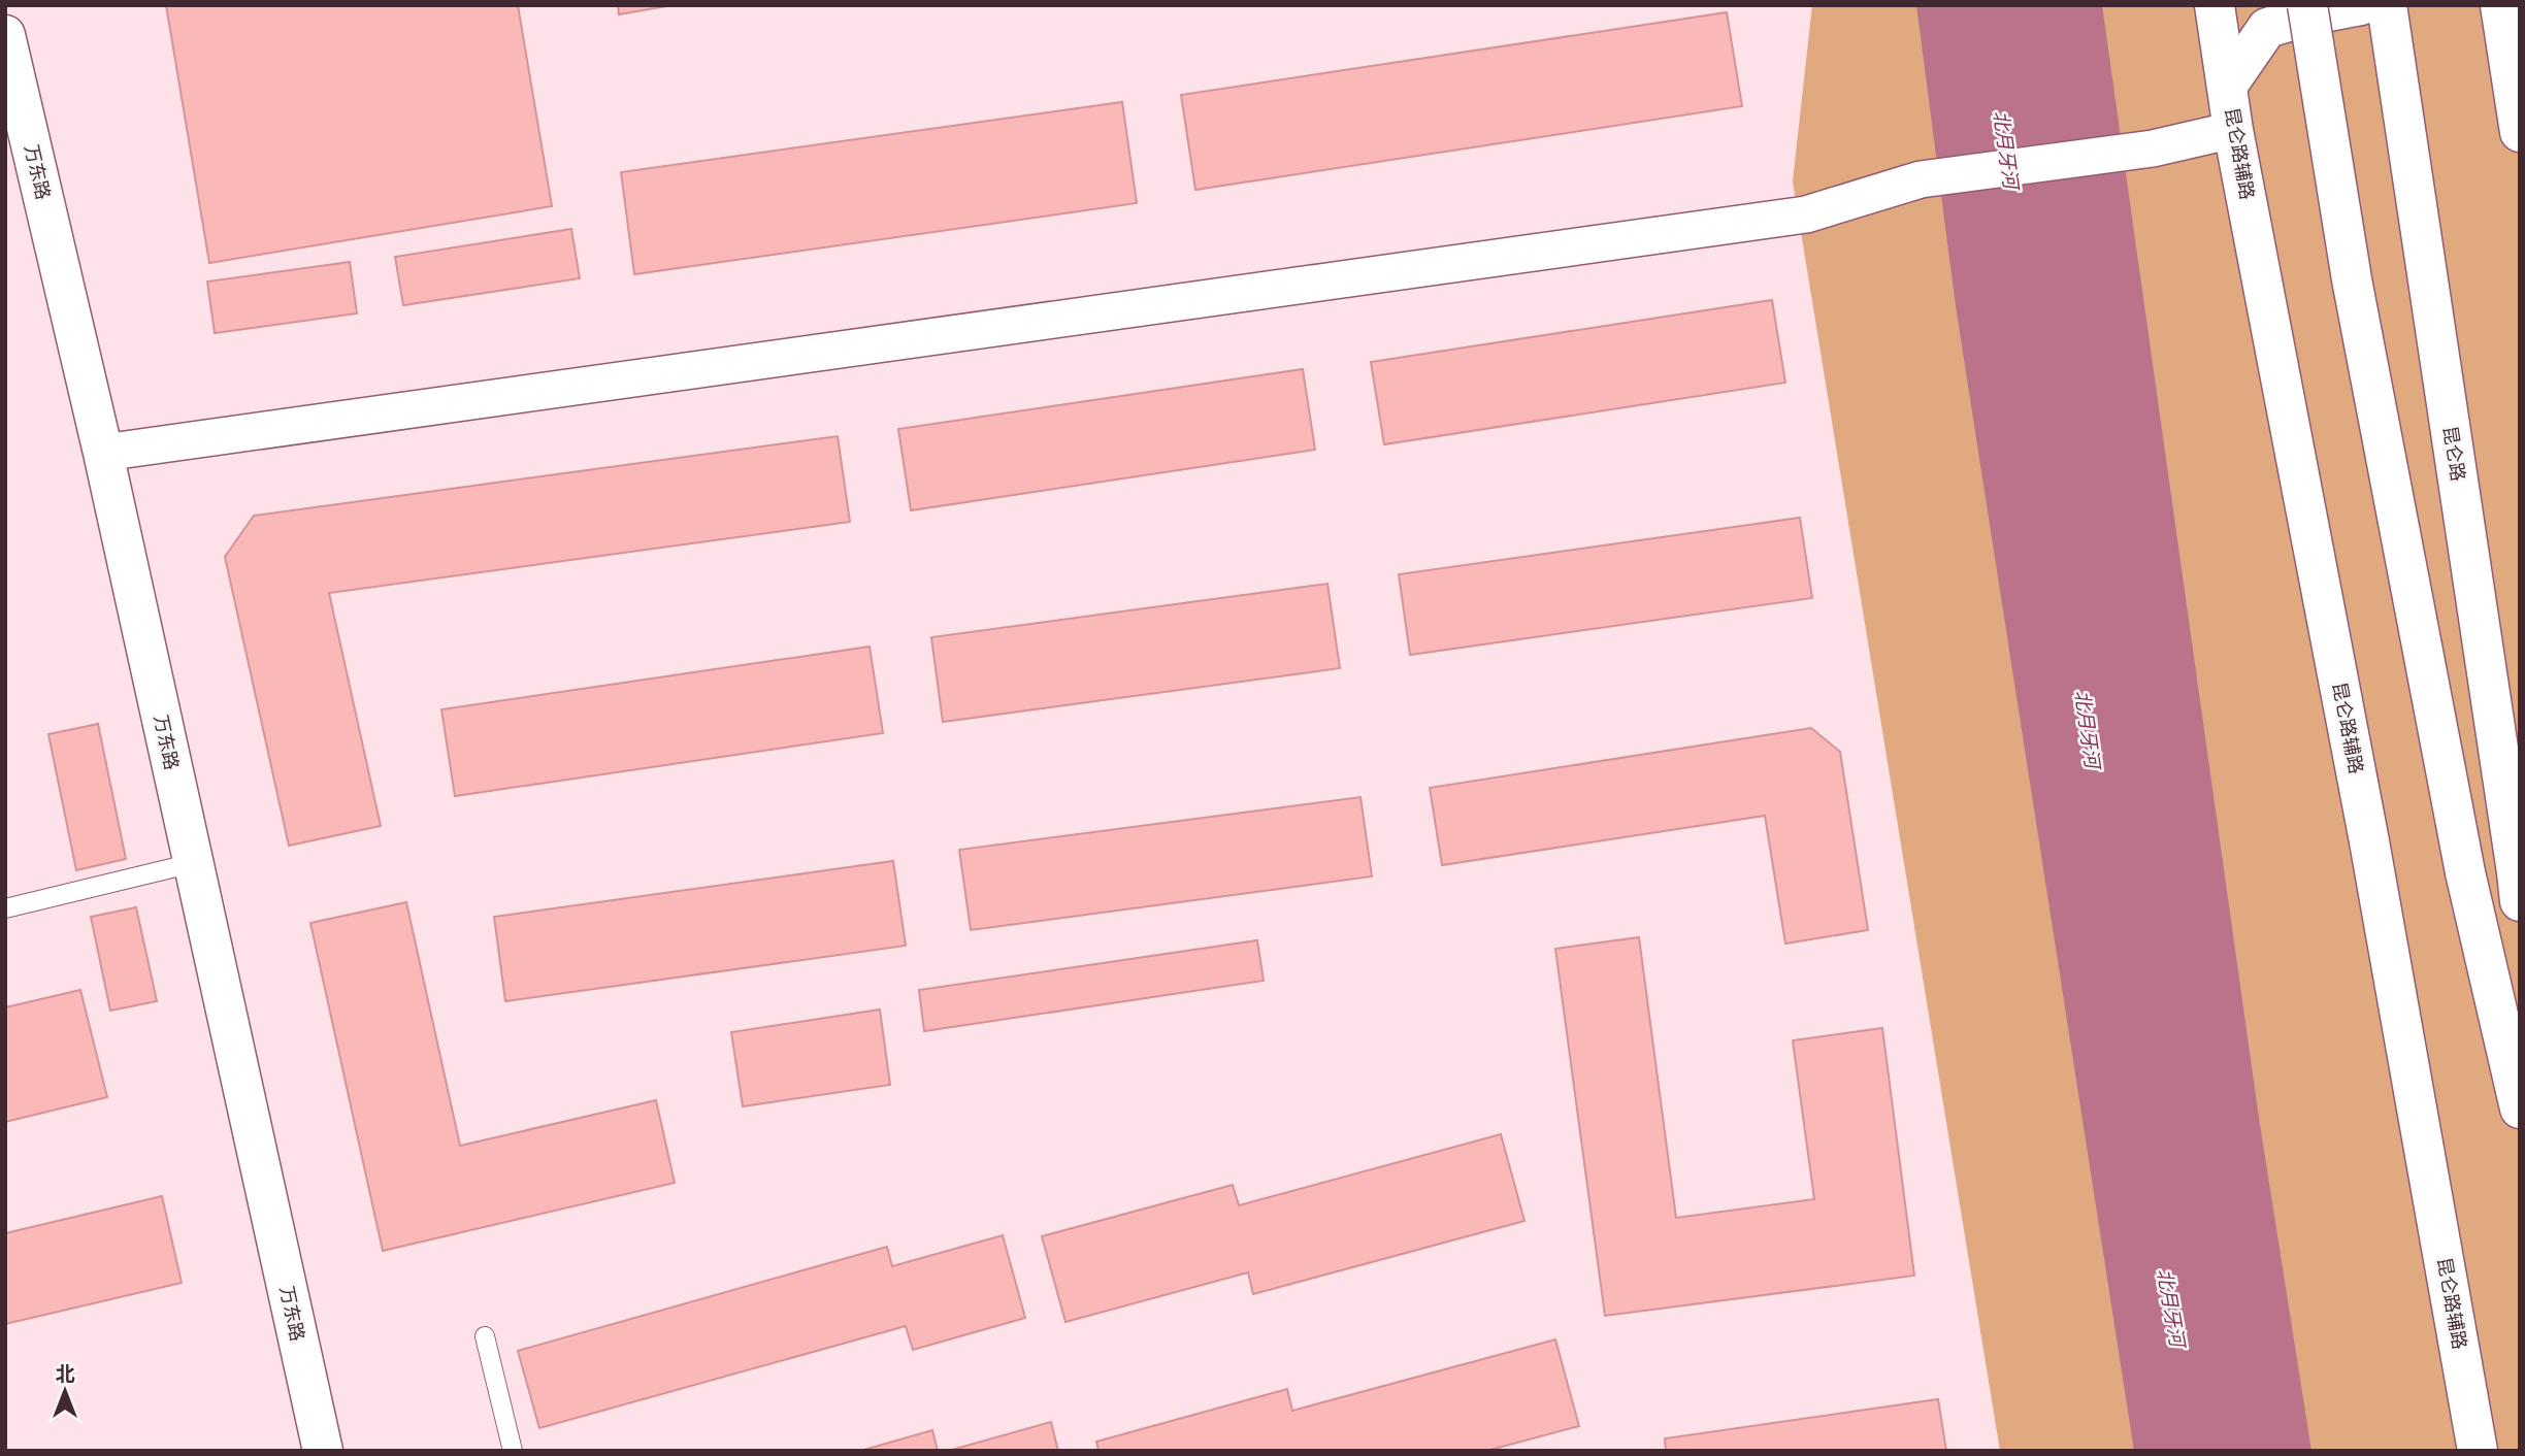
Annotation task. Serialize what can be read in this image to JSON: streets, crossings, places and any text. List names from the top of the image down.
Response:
{
  "streets": {
    "main road": ["昆仑路辅路", "万东路", "昆仑路"]
  },
  "water": ["北月牙河"],
  "north": "top"
}
